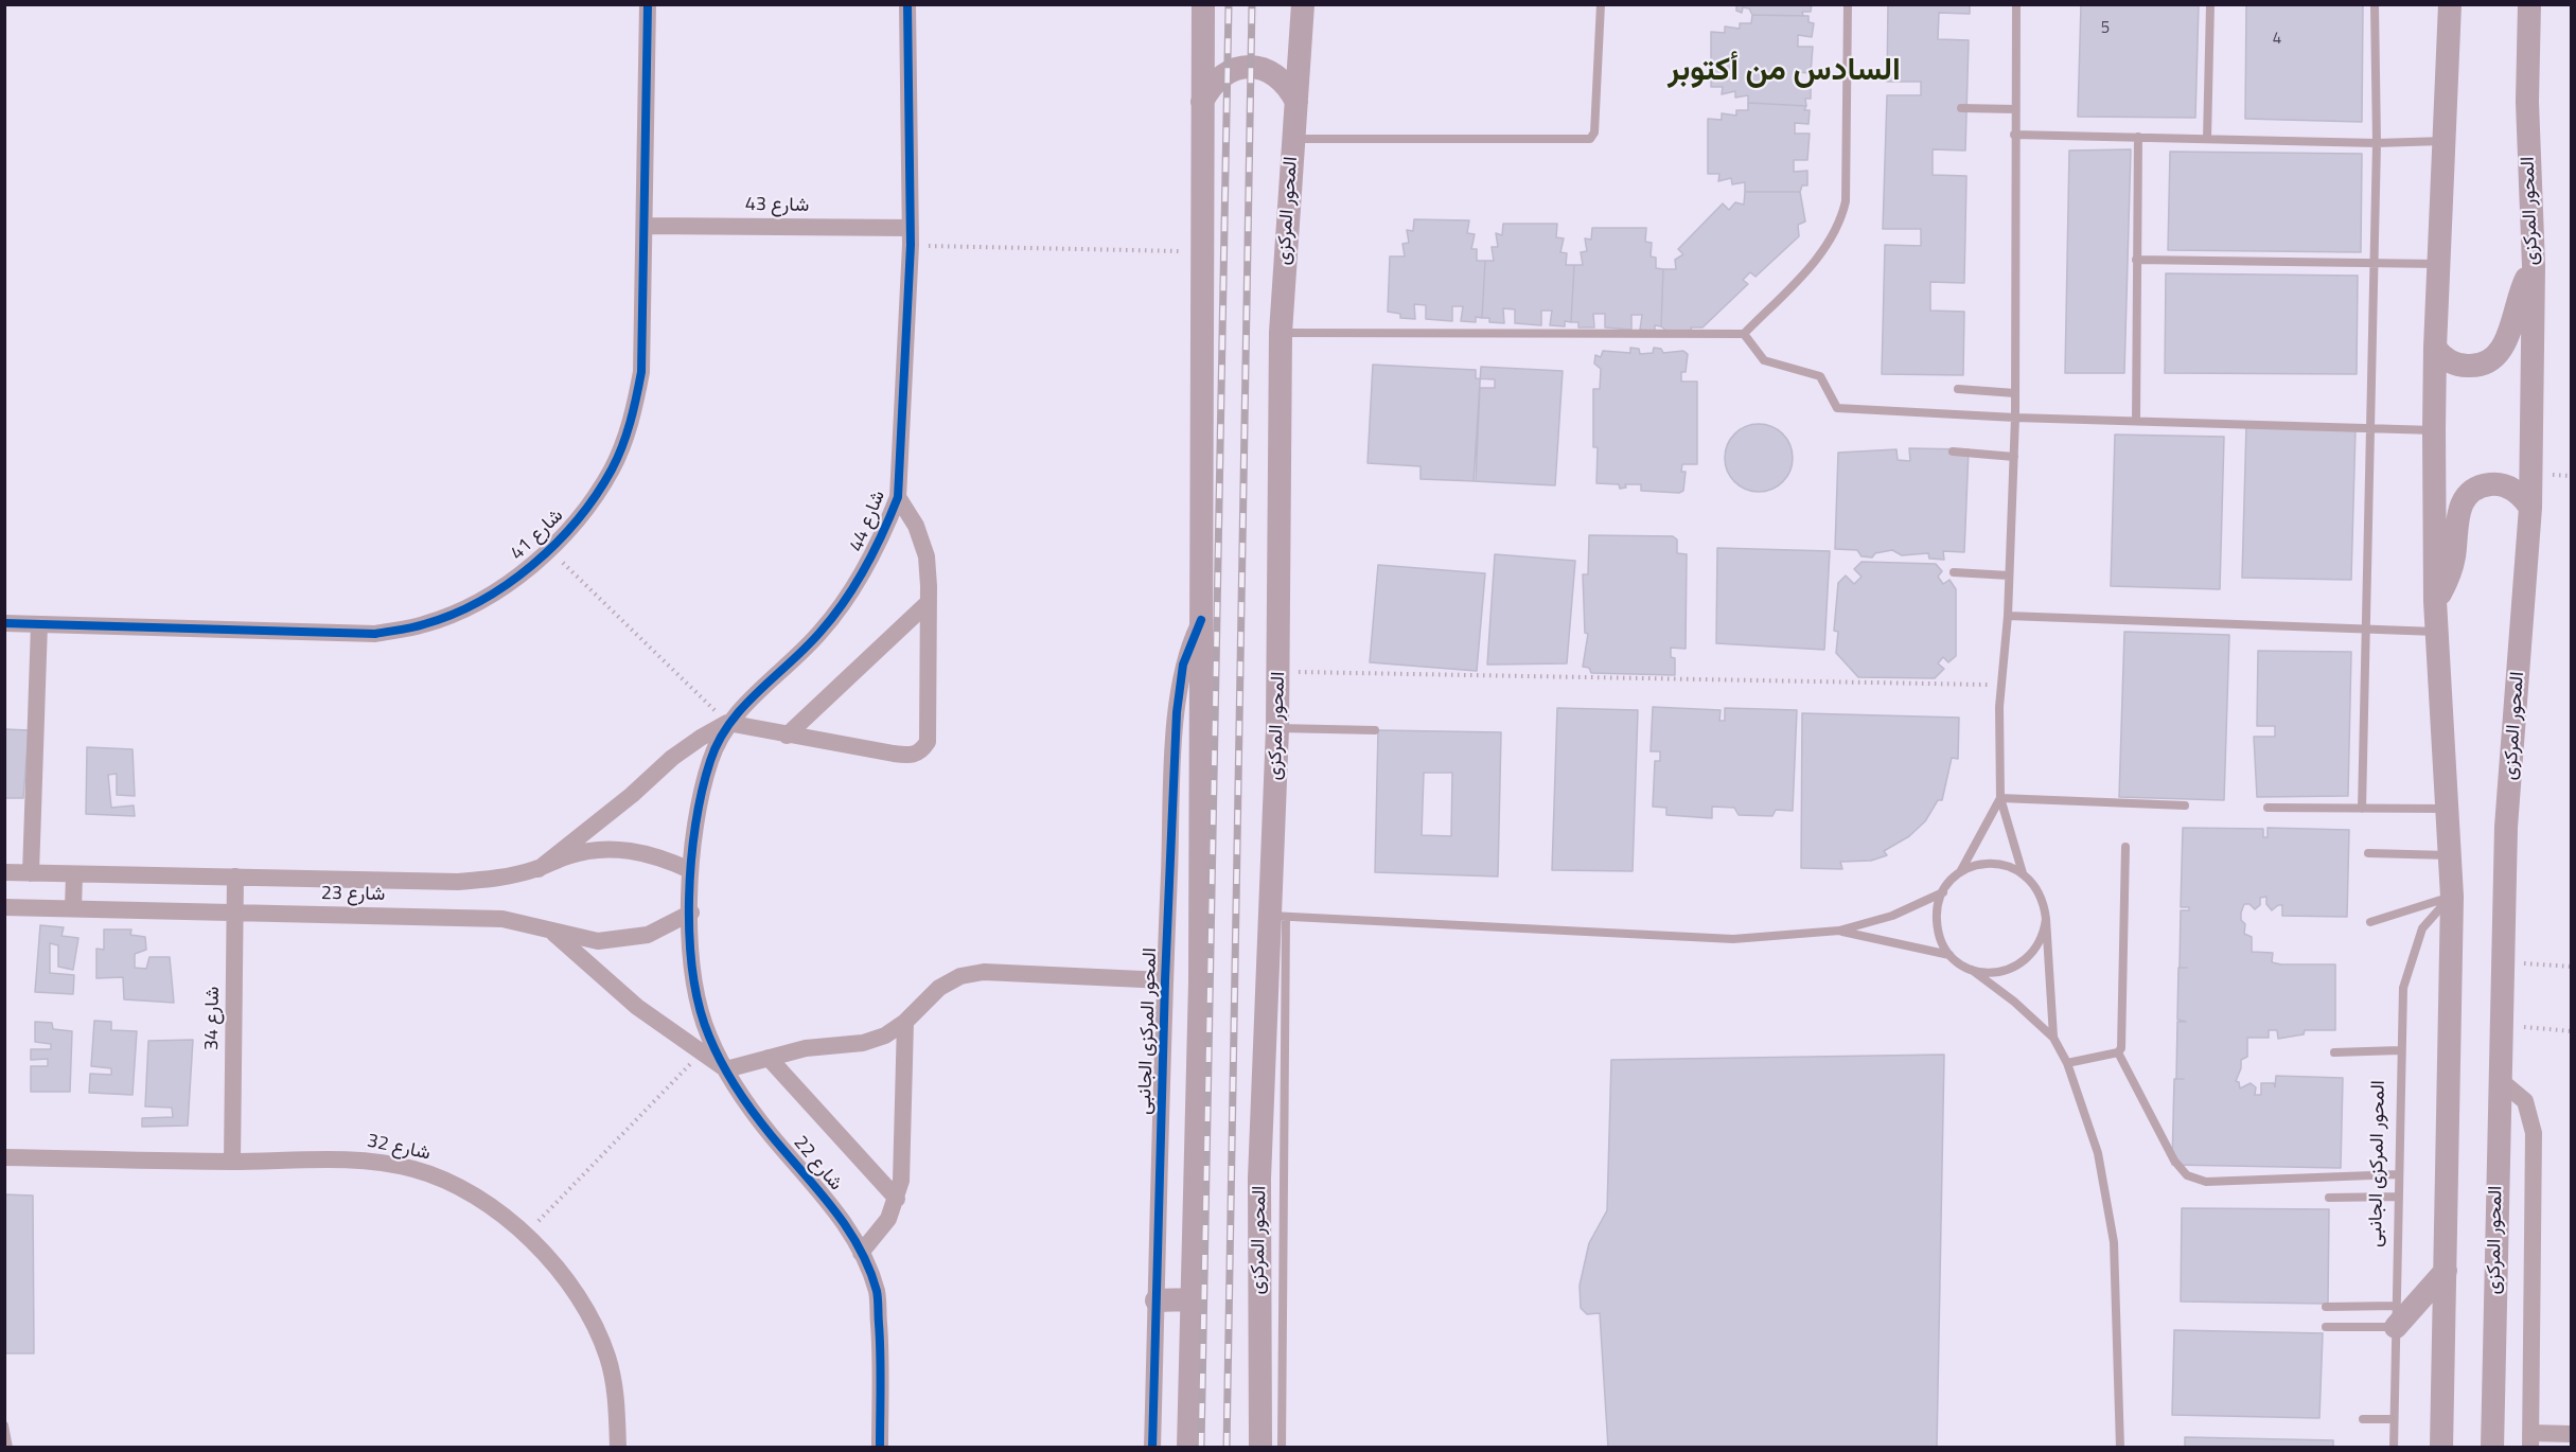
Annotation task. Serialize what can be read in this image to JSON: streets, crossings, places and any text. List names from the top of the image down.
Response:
{
  "streets": {
    "main road": ["المحور المركزى"],
    "street": [
      "شارع 43",
      "شارع 44",
      "شارع 41",
      "شارع 23",
      "شارع 34",
      "المحور المركزى الجانبى",
      "شارع 32",
      "شارع 22"
    ]
  },
  "crossings": [
    ["شارع 43", "شارع 44"],
    ["شارع 43", "شارع 41"],
    ["شارع 44", "شارع 23"],
    ["شارع 44", "شارع 22"],
    ["شارع 23", "شارع 34"],
    ["شارع 23", "شارع 22"],
    ["شارع 34", "شارع 32"]
  ],
  "districts": ["السادس من أكتوبر"],
  "house_numbers": ["5", "4"]
}
